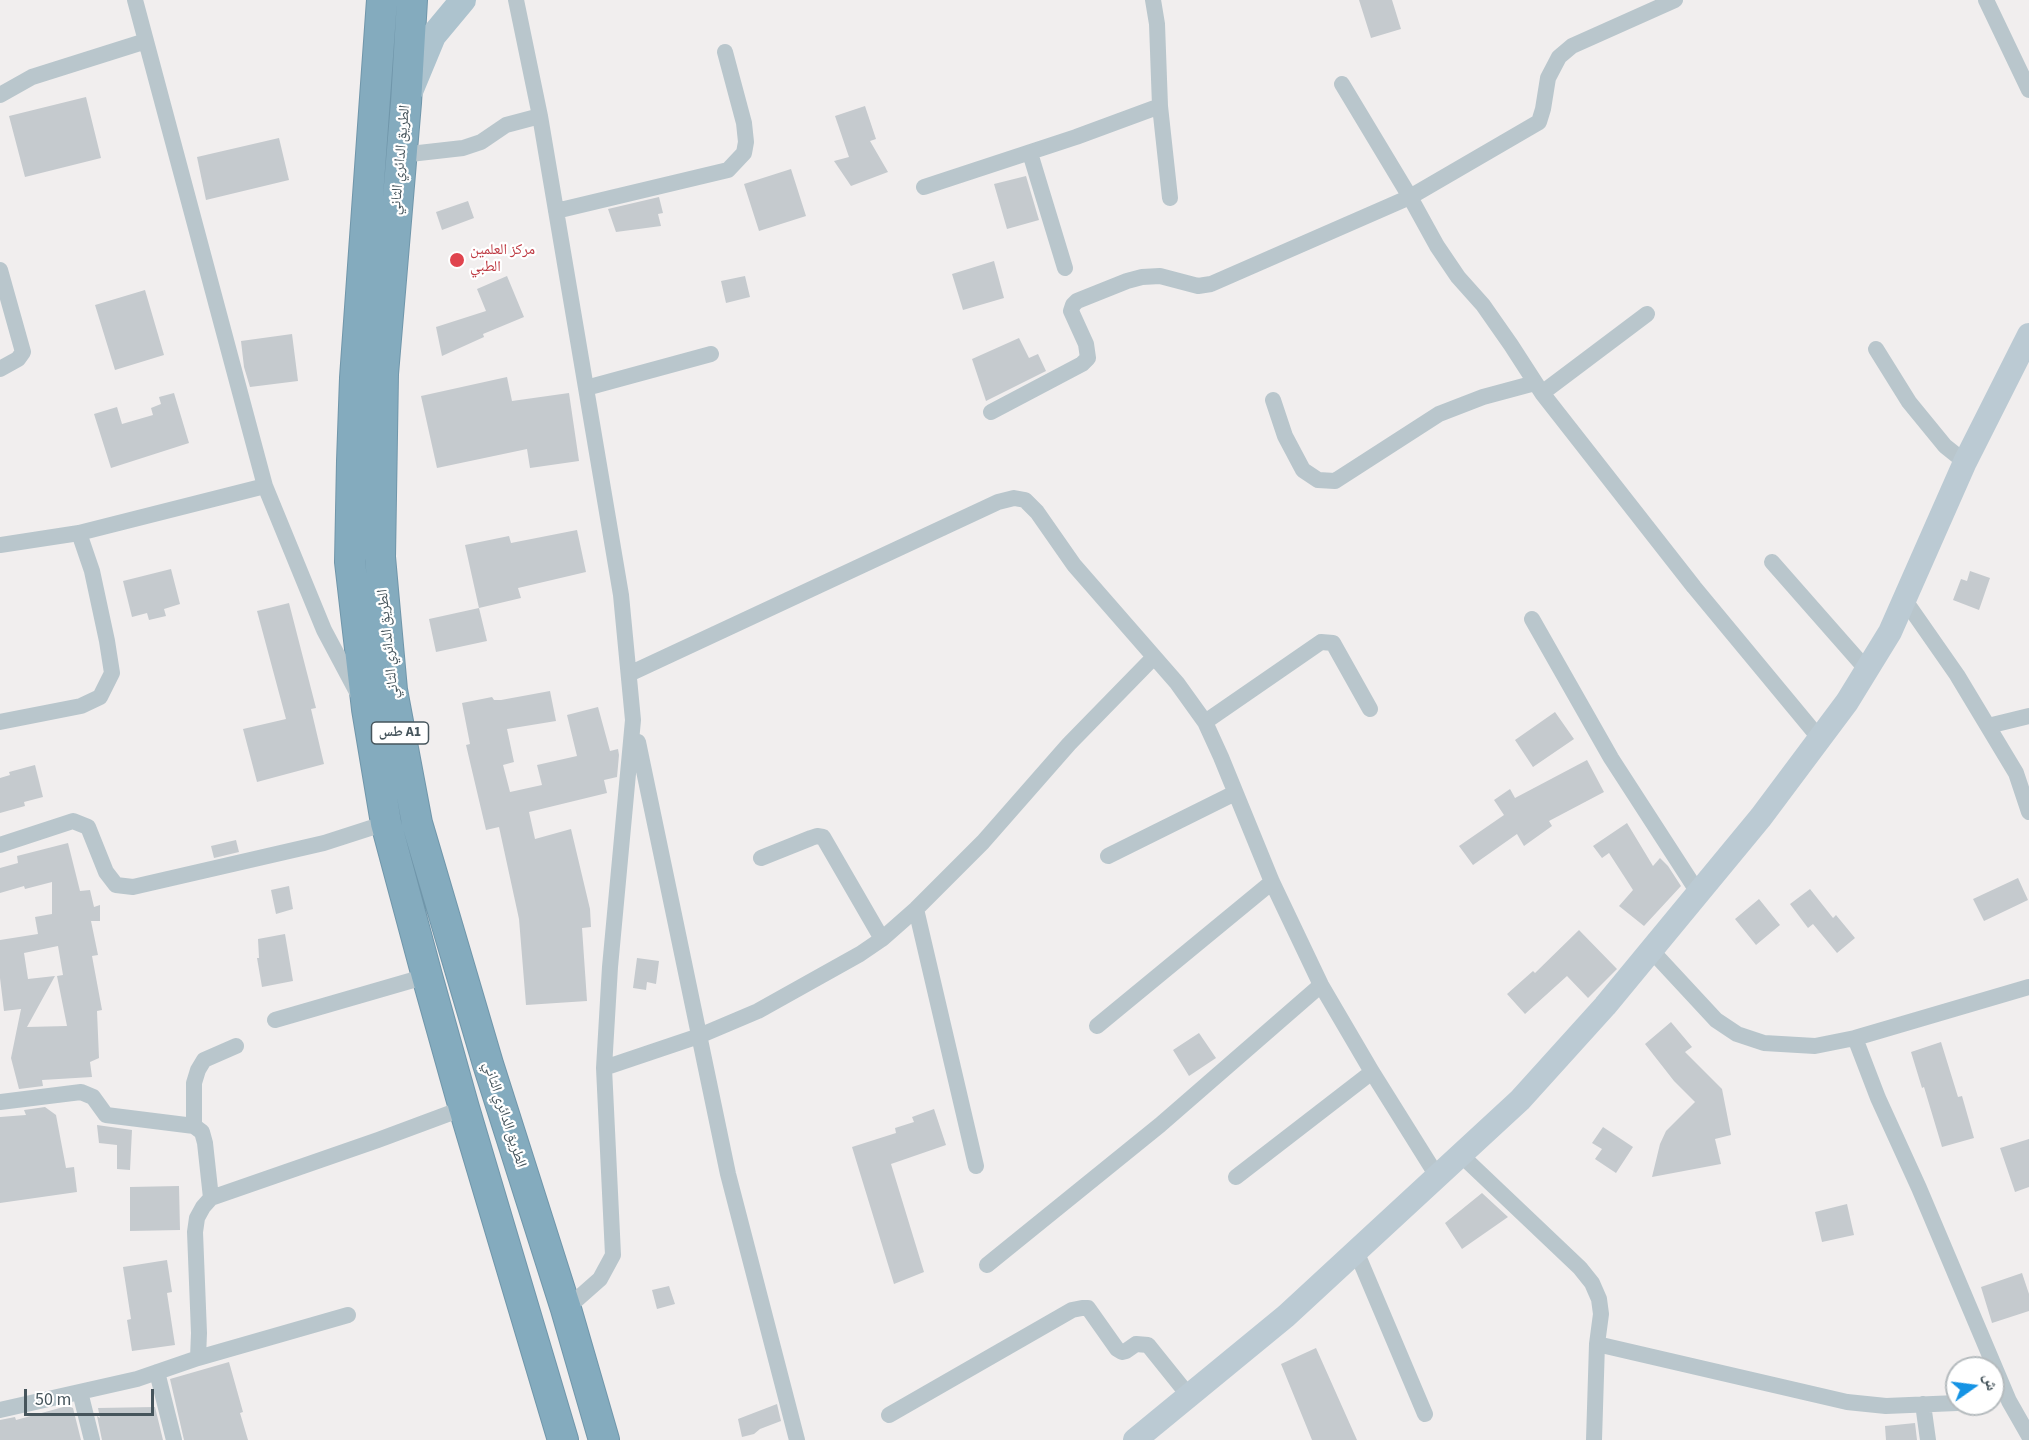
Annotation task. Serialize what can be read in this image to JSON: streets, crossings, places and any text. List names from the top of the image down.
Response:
{
  "streets": {
    "highway": ["الطريق الدائري الثاني", "طس A1"]
  },
  "places": ["مركز العلمين الطبي"],
  "scale_bar": "50 m",
  "north": "right"
}
